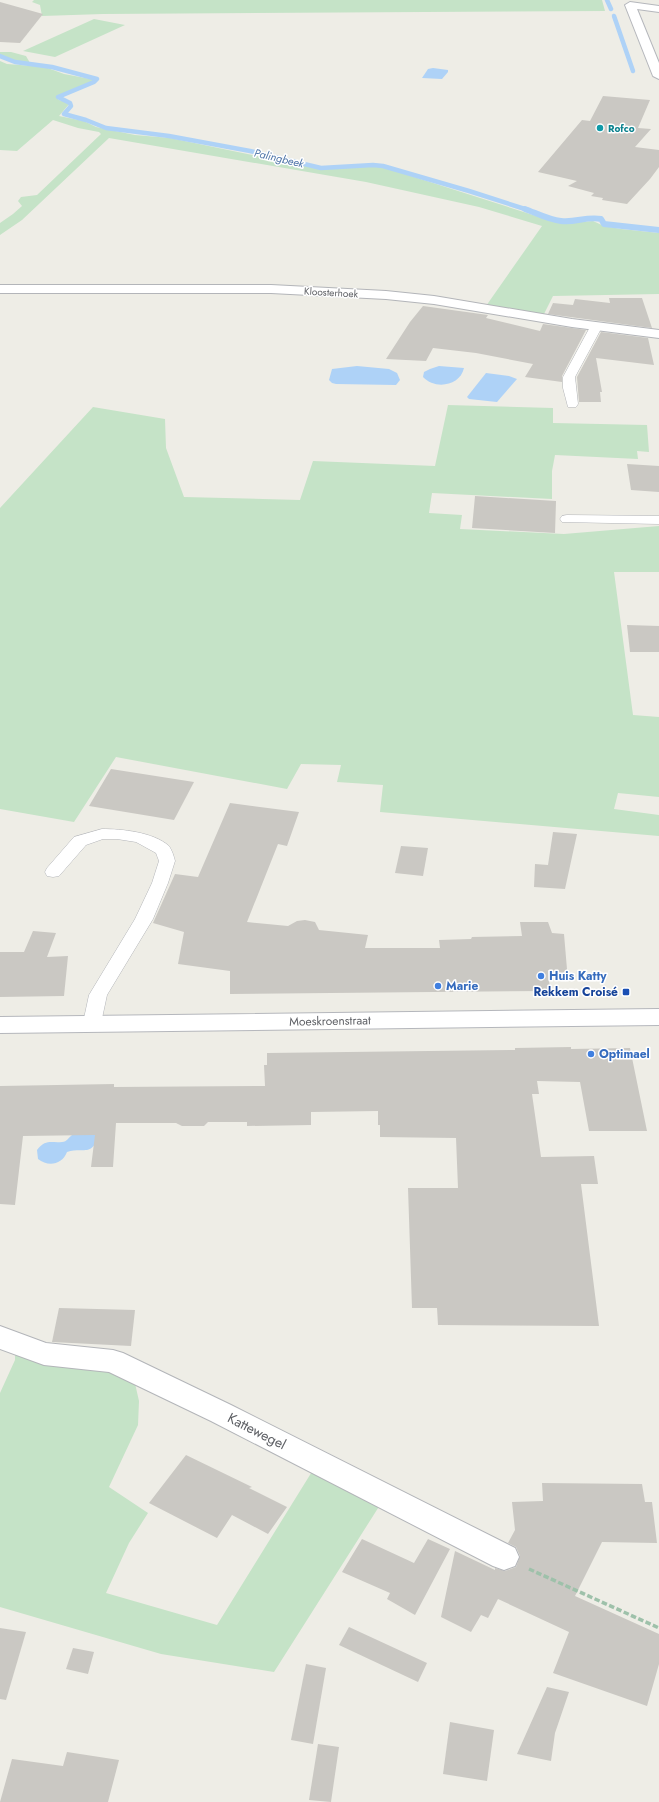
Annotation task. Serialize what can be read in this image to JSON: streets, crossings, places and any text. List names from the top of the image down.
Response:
{
  "streets": {
    "street": ["Kloosterhoek", "Moeskroenstraat", "Kattewegel"]
  },
  "water": ["Palingbeek"],
  "places": {
    "other": [
      "Rofco",
      "Huis Katty",
      "Marie",
      "Optimael"
    ],
    "transit": ["Rekkem Croisé"]
  }
}
